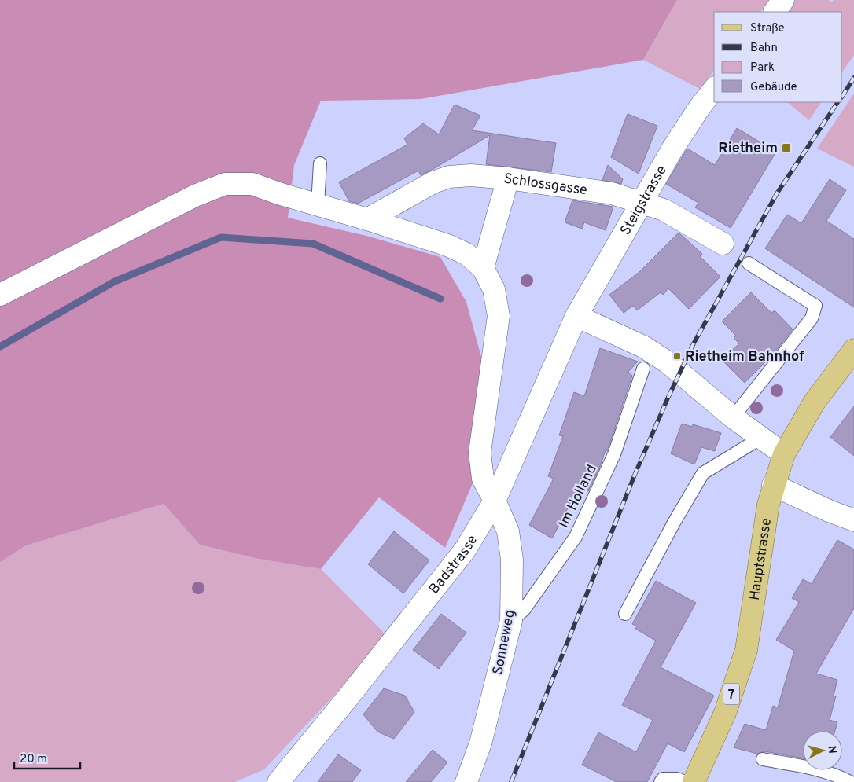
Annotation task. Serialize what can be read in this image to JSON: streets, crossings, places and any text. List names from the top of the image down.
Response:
{
  "streets": {
    "main road": ["Hauptstrasse", "7"],
    "street": [
      "Schlossgasse",
      "Steigstrasse",
      "Badstrasse",
      "Sonneweg"
    ],
    "lane": ["Im Holland"]
  },
  "crossings": [
    ["Schlossgasse", "Steigstrasse"],
    ["Steigstrasse", "Badstrasse"],
    ["Im Holland", "Sonneweg"],
    ["Badstrasse", "Sonneweg"]
  ],
  "places": {
    "transit": ["Rietheim", "Rietheim Bahnhof"]
  },
  "legend": [
    "Straße",
    "Bahn",
    "Park",
    "Gebäude"
  ],
  "scale_bar": "20 m",
  "north": "right"
}
